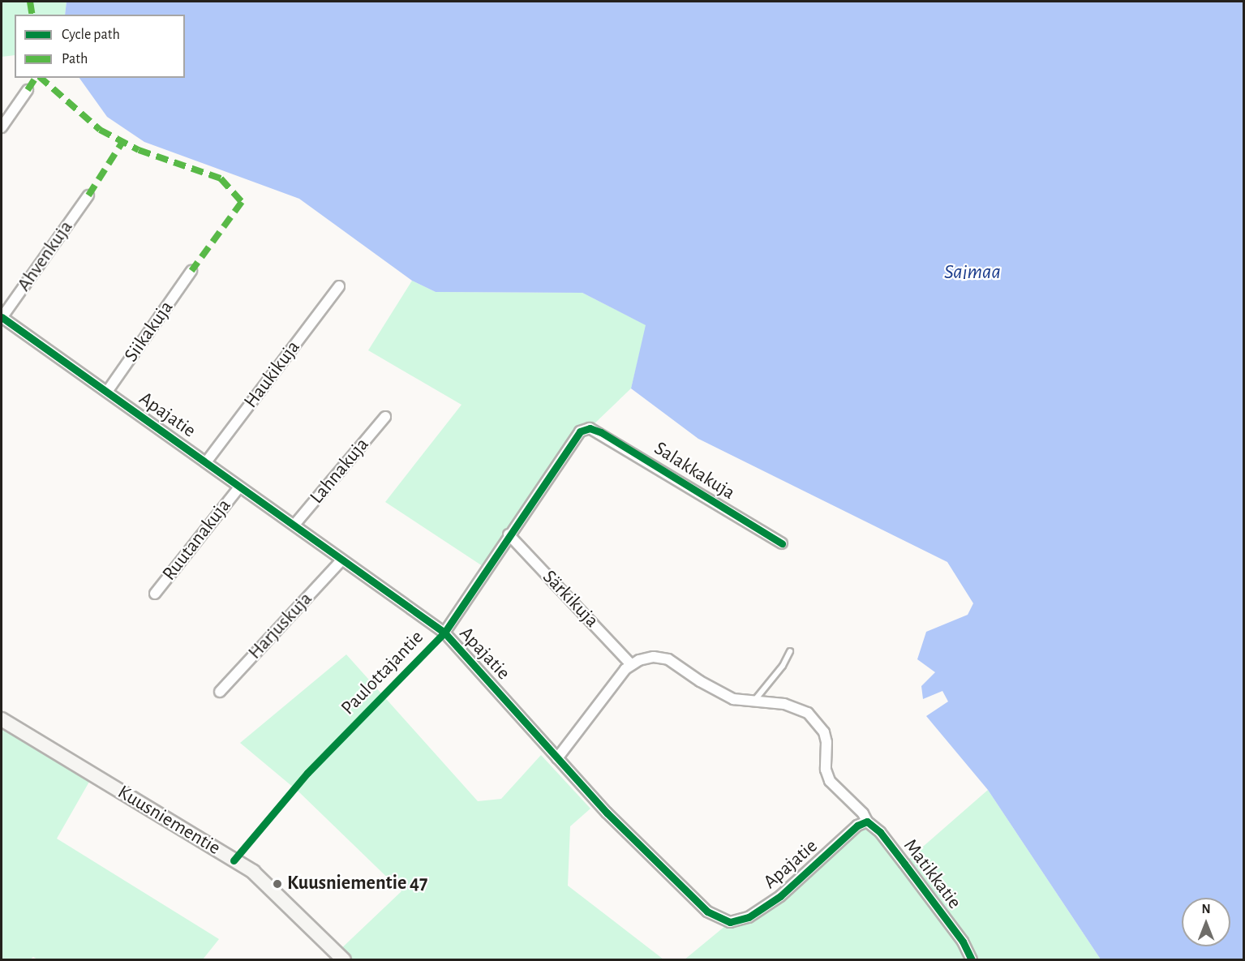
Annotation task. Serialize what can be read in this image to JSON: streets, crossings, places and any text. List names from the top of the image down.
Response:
{
  "streets": {
    "street": [
      "Ahvenkuja",
      "Siikakuja",
      "Haukikuja",
      "Apajatie",
      "Lahnakuja",
      "Salakkakuja",
      "Ruutanakuja",
      "Särkikuja",
      "Harjuskuja",
      "Paulottajantie",
      "Kuusniementie",
      "Matikkatie"
    ]
  },
  "crossings": [
    ["Ahvenkuja", "Apajatie"],
    ["Siikakuja", "Apajatie"],
    ["Haukikuja", "Apajatie"],
    ["Apajatie", "Lahnakuja"],
    ["Apajatie", "Ruutanakuja"],
    ["Apajatie", "Harjuskuja"],
    ["Apajatie", "Paulottajantie"],
    ["Apajatie", "Matikkatie"],
    ["Salakkakuja", "Paulottajantie"],
    ["Särkikuja", "Paulottajantie"],
    ["Särkikuja", "Matikkatie"]
  ],
  "water": ["Saimaa"],
  "places": ["Kuusniementie 47"],
  "legend": ["Cycle path", "Path"],
  "north": "top"
}
